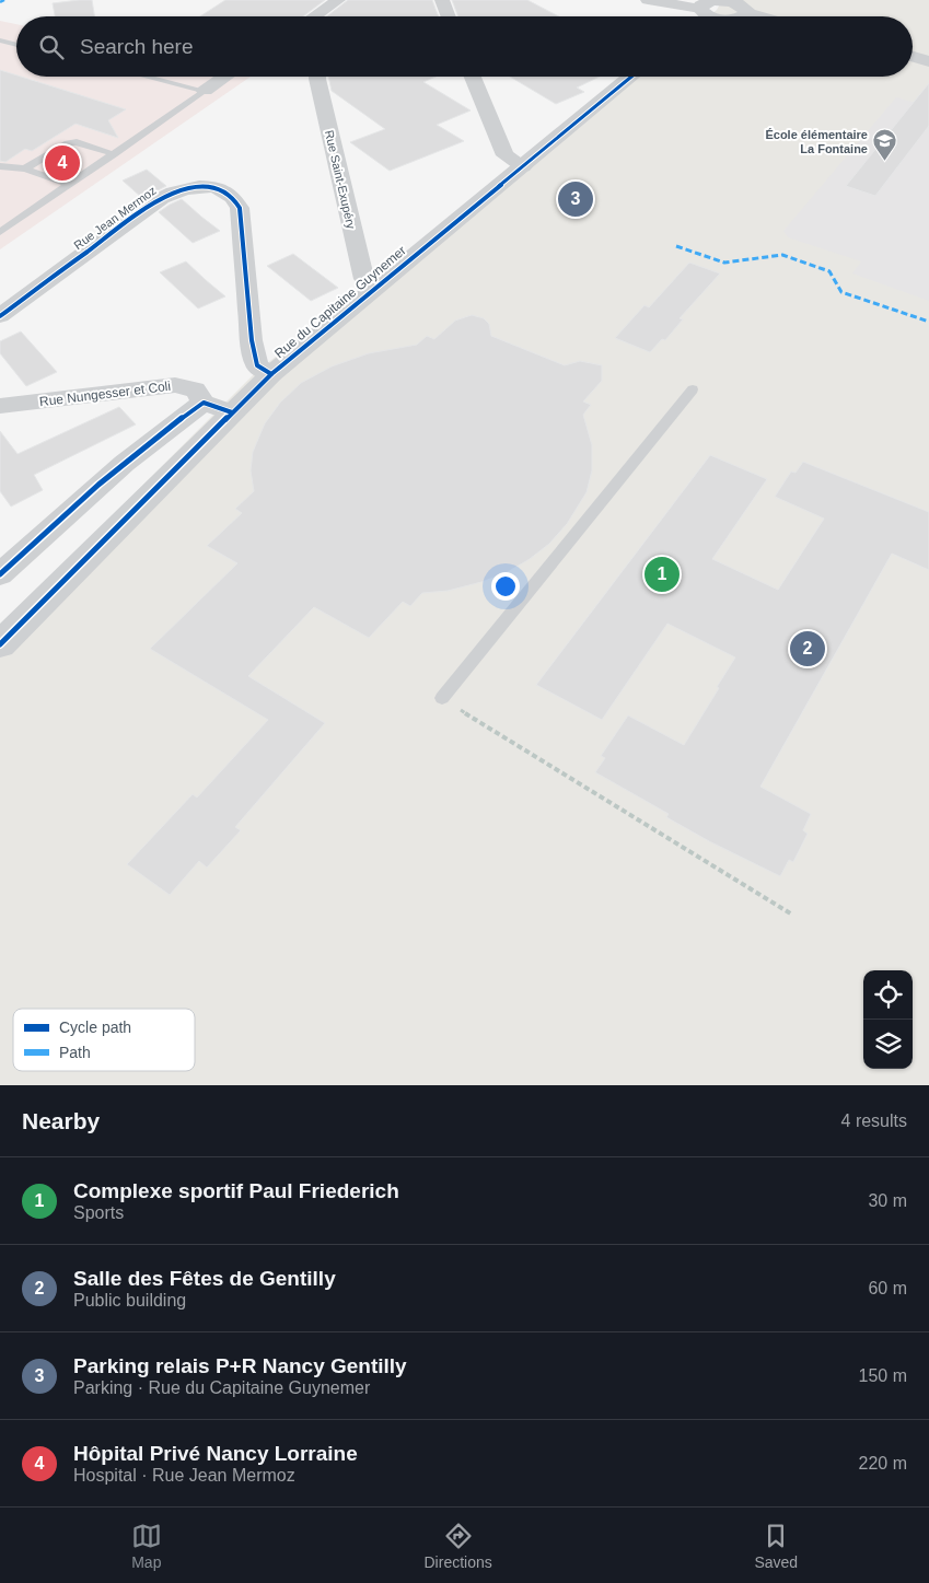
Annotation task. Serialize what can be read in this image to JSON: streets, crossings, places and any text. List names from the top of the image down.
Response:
{
  "streets": {
    "street": [
      "Rue Saint-Exupéry",
      "Rue Jean Mermoz",
      "Rue du Capitaine Guynemer",
      "Rue Nungesser et Coli"
    ]
  },
  "crossings": [
    ["Rue Saint-Exupéry", "Rue du Capitaine Guynemer"],
    ["Rue Jean Mermoz", "Rue du Capitaine Guynemer"]
  ],
  "places": {
    "school or university": ["École élémentaire La Fontaine"]
  },
  "legend": ["Cycle path", "Path"],
  "page": {
    "search": "Search here",
    "pins": [
      "4",
      "3",
      "1",
      "2"
    ],
    "heading": ["Nearby", "4 results"],
    "list": [
      {
        "mark": "1",
        "name": "Complexe sportif Paul Friederich",
        "note": "Sports",
        "value": "30 m"
      },
      {
        "mark": "2",
        "name": "Salle des Fêtes de Gentilly",
        "note": "Public building",
        "value": "60 m"
      },
      {
        "mark": "3",
        "name": "Parking relais P+R Nancy Gentilly",
        "note": "Parking · Rue du Capitaine Guynemer",
        "value": "150 m"
      },
      {
        "mark": "4",
        "name": "Hôpital Privé Nancy Lorraine",
        "note": "Hospital · Rue Jean Mermoz",
        "value": "220 m"
      }
    ],
    "nav": ["Map", "Directions", "Saved"]
  }
}
